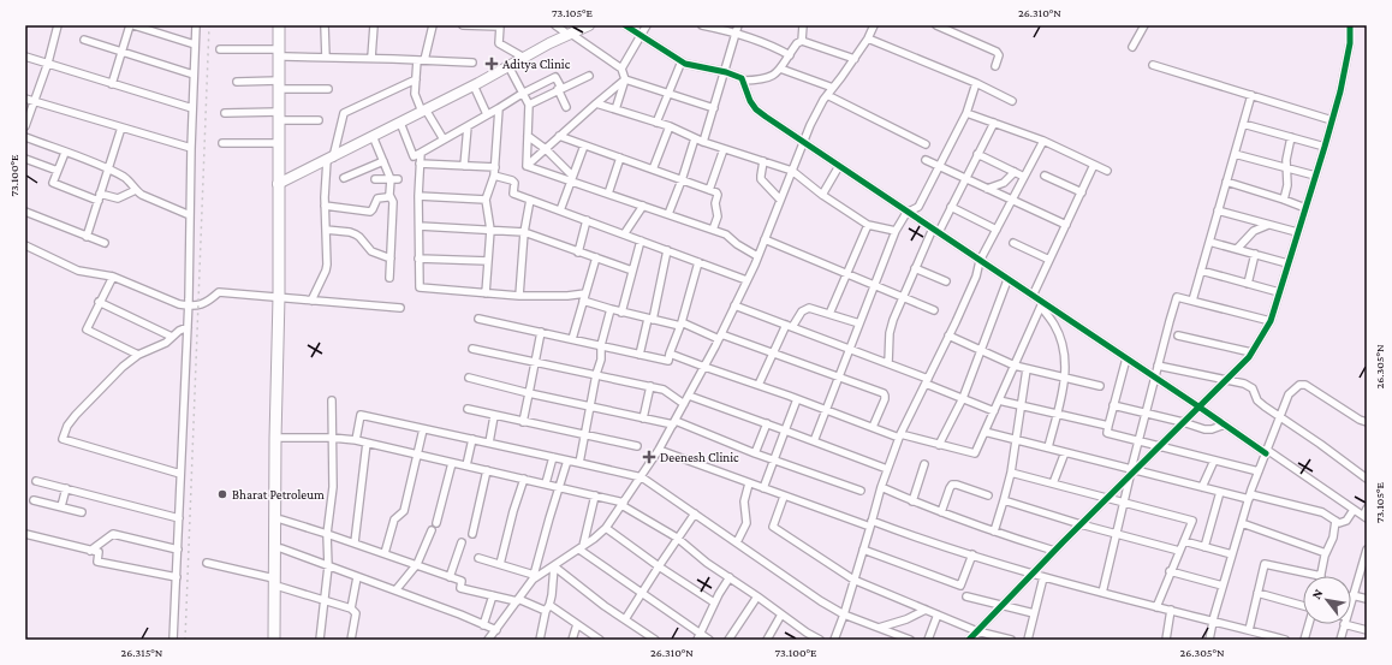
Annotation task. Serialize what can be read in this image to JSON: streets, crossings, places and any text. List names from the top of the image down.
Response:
{
  "places": {
    "health": ["Aditya Clinic", "Deenesh Clinic"],
    "other": ["Bharat Petroleum"]
  },
  "north": "top left",
  "coordinates": [
    "73.105°E",
    "26.310°N",
    "73.100°E",
    "26.305°N",
    "26.315°N"
  ]
}
